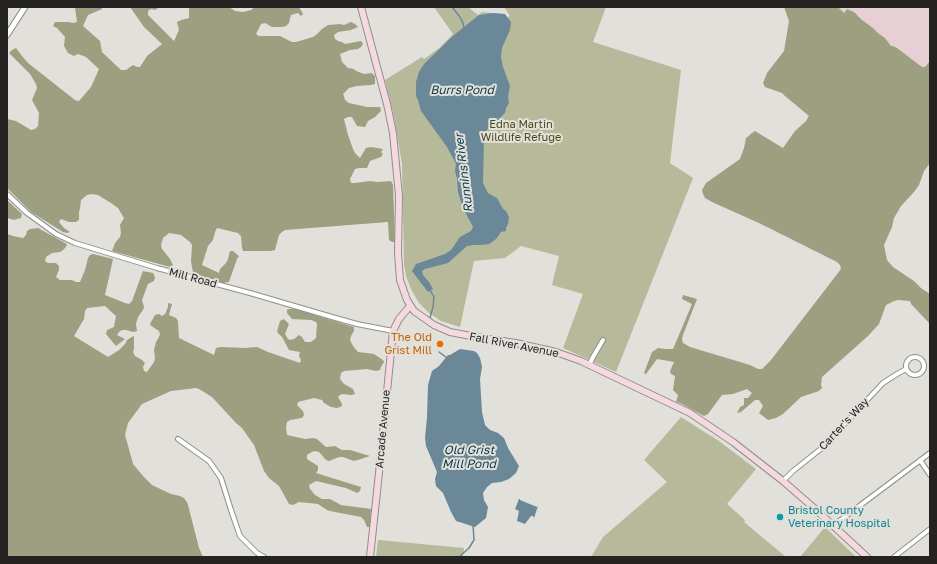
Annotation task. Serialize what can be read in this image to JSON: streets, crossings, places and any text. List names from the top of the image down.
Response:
{
  "streets": {
    "main road": ["Fall River Avenue", "Arcade Avenue"],
    "street": ["Mill Road", "Carter's Way"]
  },
  "crossings": [
    ["Mill Road", "Arcade Avenue"],
    ["Fall River Avenue", "Carter's Way"],
    ["Fall River Avenue", "Arcade Avenue"]
  ],
  "water": ["Burrs Pond", "Runnins River", "Old Grist Mill Pond"],
  "parks": ["Edna Martin Wildlife Refuge"],
  "places": ["The Old Grist Mill", "Bristol County Veterinary Hospital"]
}
